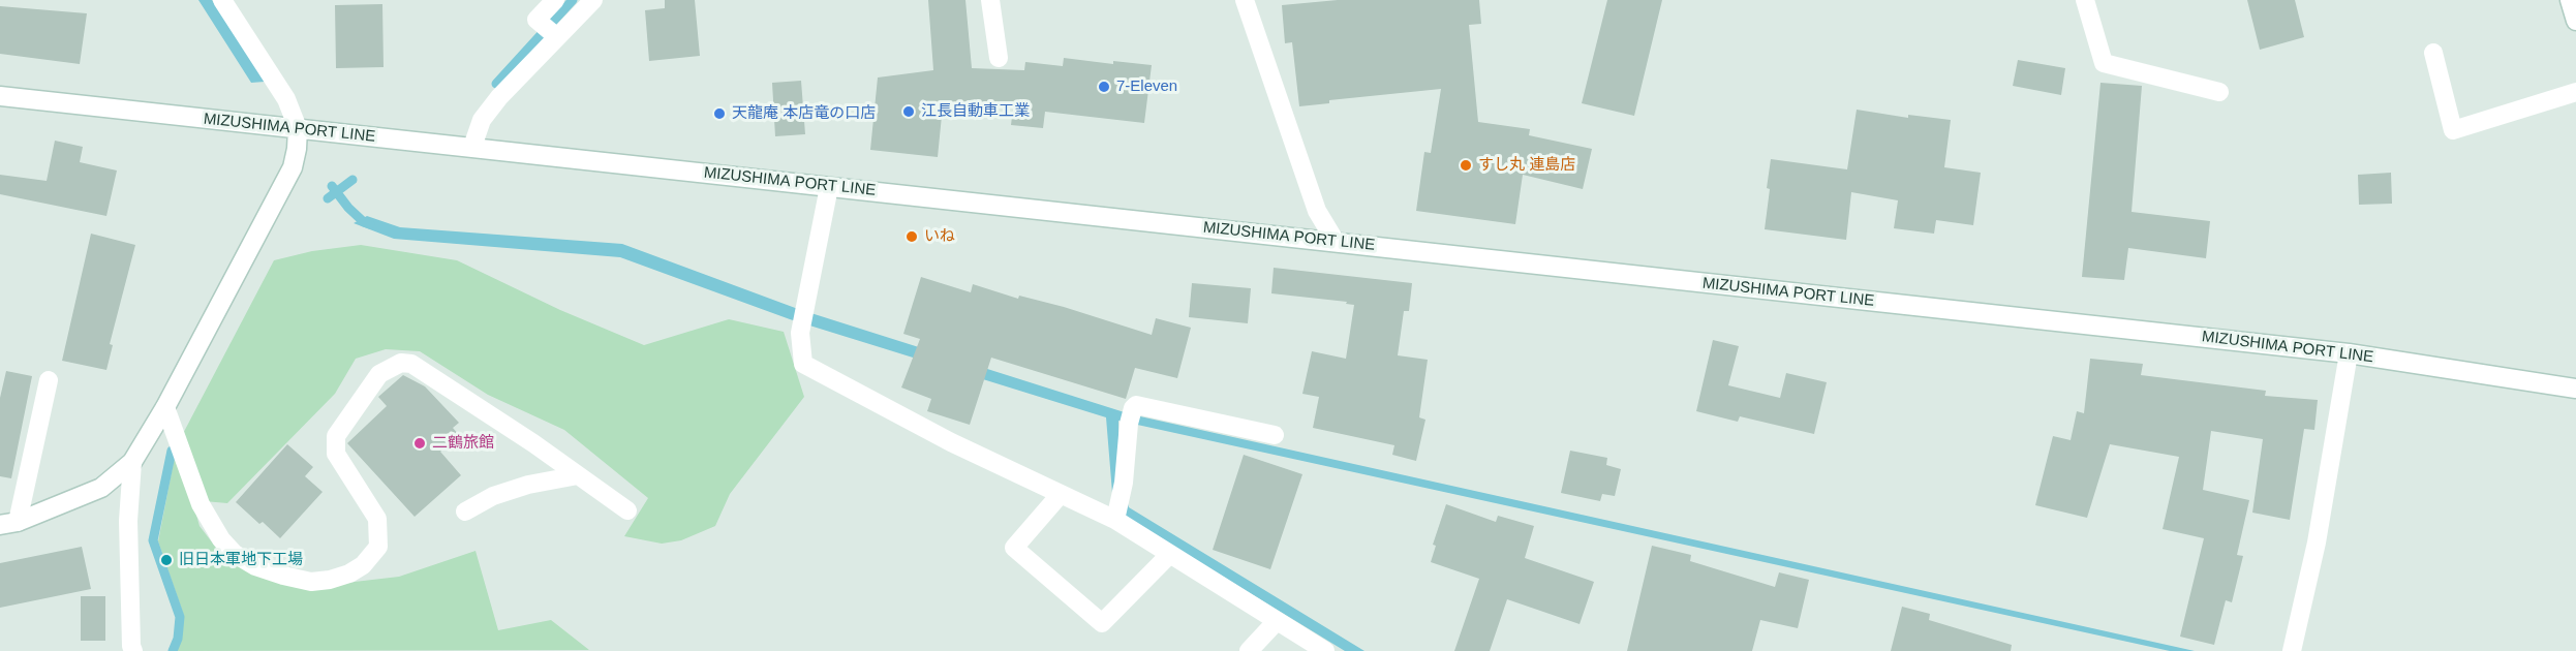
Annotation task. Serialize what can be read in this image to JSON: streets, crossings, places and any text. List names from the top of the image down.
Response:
{
  "streets": {
    "street": ["MIZUSHIMA PORT LINE"]
  },
  "places": [
    "7-Eleven",
    "江長自動車工業",
    "天龍庵 本店竜の口店",
    "すし丸 連島店",
    "いね",
    "二鶴旅館",
    "旧日本軍地下工場"
  ]
}
